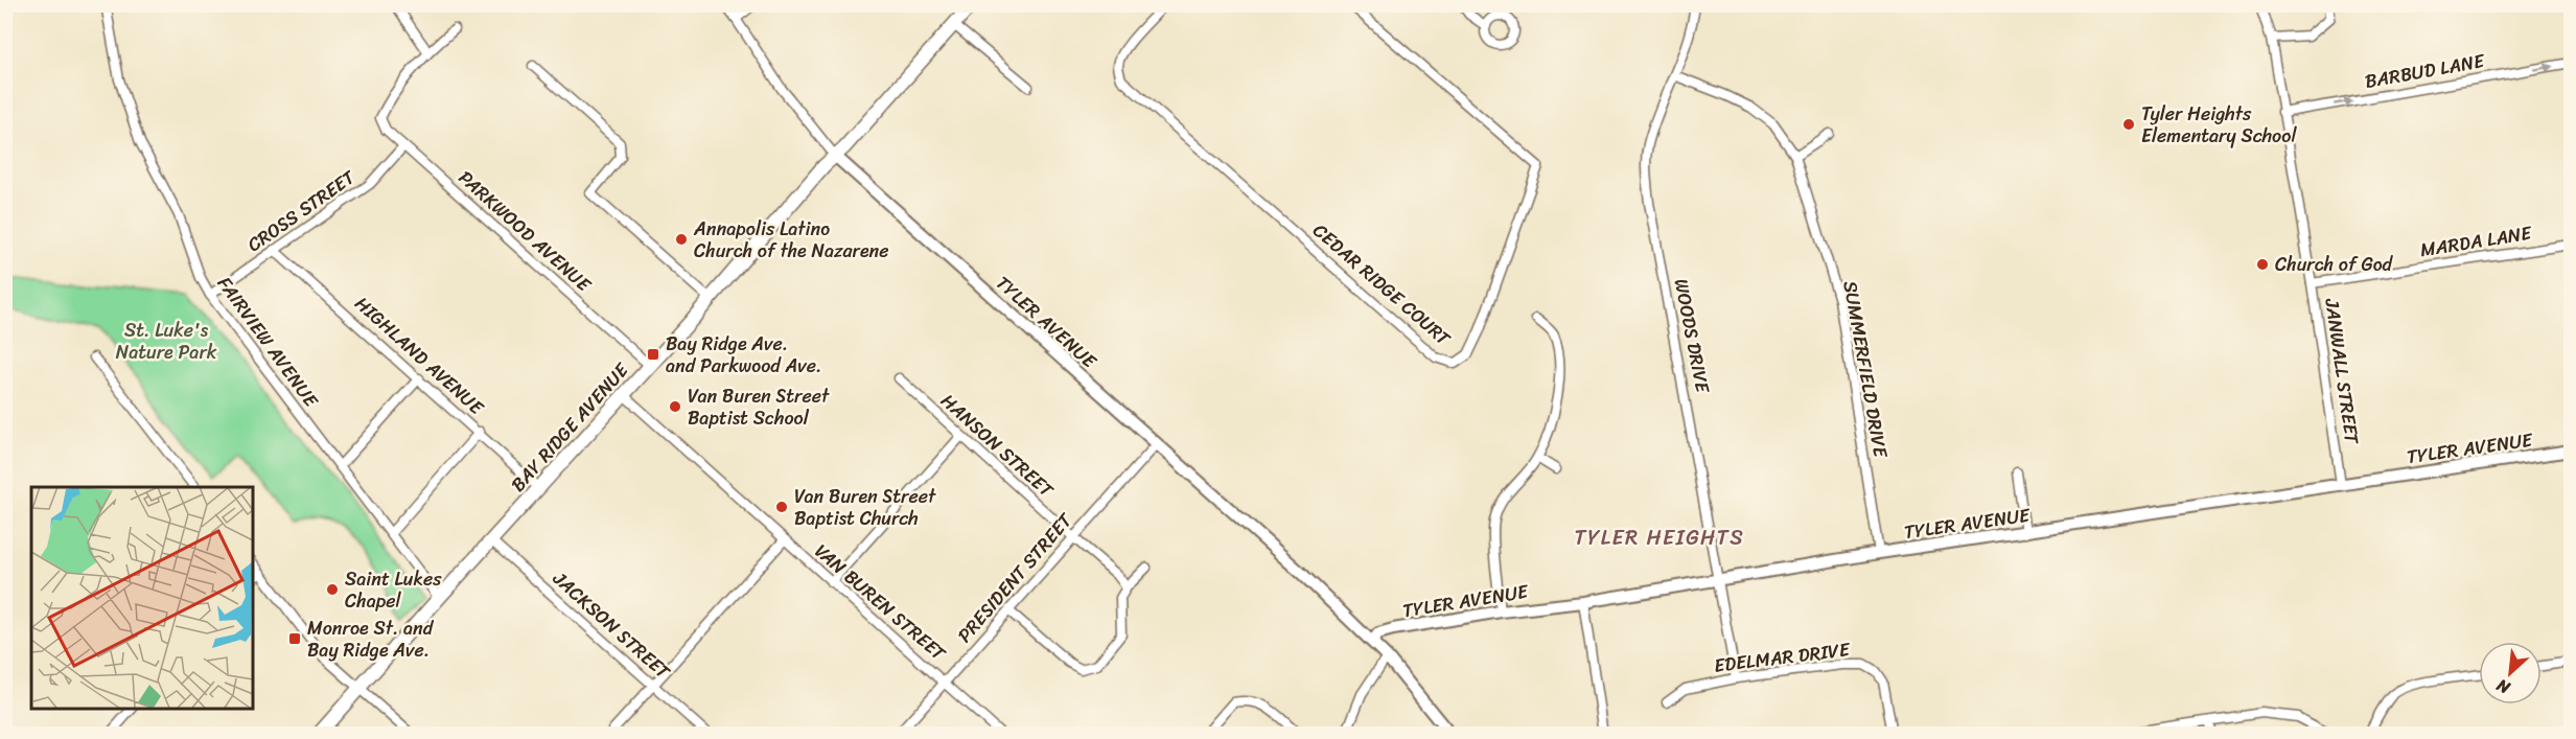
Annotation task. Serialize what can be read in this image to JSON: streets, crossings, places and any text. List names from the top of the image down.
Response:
{
  "streets": {
    "main road": ["BAY RIDGE AVENUE"],
    "street": [
      "BARBUD LANE",
      "CROSS STREET",
      "PARKWOOD AVENUE",
      "MARDA LANE",
      "CEDAR RIDGE COURT",
      "TYLER AVENUE",
      "WOODS DRIVE",
      "FAIRVIEW AVENUE",
      "HIGHLAND AVENUE",
      "SUMMERFIELD DRIVE",
      "JANWALL STREET",
      "HANSON STREET",
      "PRESIDENT STREET",
      "VAN BUREN STREET",
      "JACKSON STREET",
      "EDELMAR DRIVE"
    ]
  },
  "crossings": [
    ["BARBUD LANE", "JANWALL STREET"],
    ["CROSS STREET", "PARKWOOD AVENUE"],
    ["CROSS STREET", "FAIRVIEW AVENUE"],
    ["CROSS STREET", "HIGHLAND AVENUE"],
    ["PARKWOOD AVENUE", "BAY RIDGE AVENUE"],
    ["MARDA LANE", "JANWALL STREET"],
    ["TYLER AVENUE", "WOODS DRIVE"],
    ["TYLER AVENUE", "SUMMERFIELD DRIVE"],
    ["TYLER AVENUE", "JANWALL STREET"],
    ["TYLER AVENUE", "BAY RIDGE AVENUE"],
    ["TYLER AVENUE", "PRESIDENT STREET"],
    ["WOODS DRIVE", "SUMMERFIELD DRIVE"],
    ["WOODS DRIVE", "EDELMAR DRIVE"],
    ["FAIRVIEW AVENUE", "BAY RIDGE AVENUE"],
    ["HIGHLAND AVENUE", "BAY RIDGE AVENUE"],
    ["BAY RIDGE AVENUE", "VAN BUREN STREET"],
    ["BAY RIDGE AVENUE", "JACKSON STREET"],
    ["HANSON STREET", "PRESIDENT STREET"],
    ["PRESIDENT STREET", "VAN BUREN STREET"]
  ],
  "one_way": ["BARBUD LANE"],
  "districts": ["TYLER HEIGHTS"],
  "parks": ["St. Luke's Nature Park"],
  "places": {
    "other": [
      "Tyler Heights Elementary School",
      "Annapolis Latino Church of the Nazarene",
      "Church of God",
      "Van Buren Street Baptist School",
      "Van Buren Street Baptist Church",
      "Saint Lukes Chapel"
    ],
    "transit": ["Bay Ridge Ave. and Parkwood Ave.", "Monroe St. and Bay Ridge Ave."]
  },
  "north": "bottom left"
}
